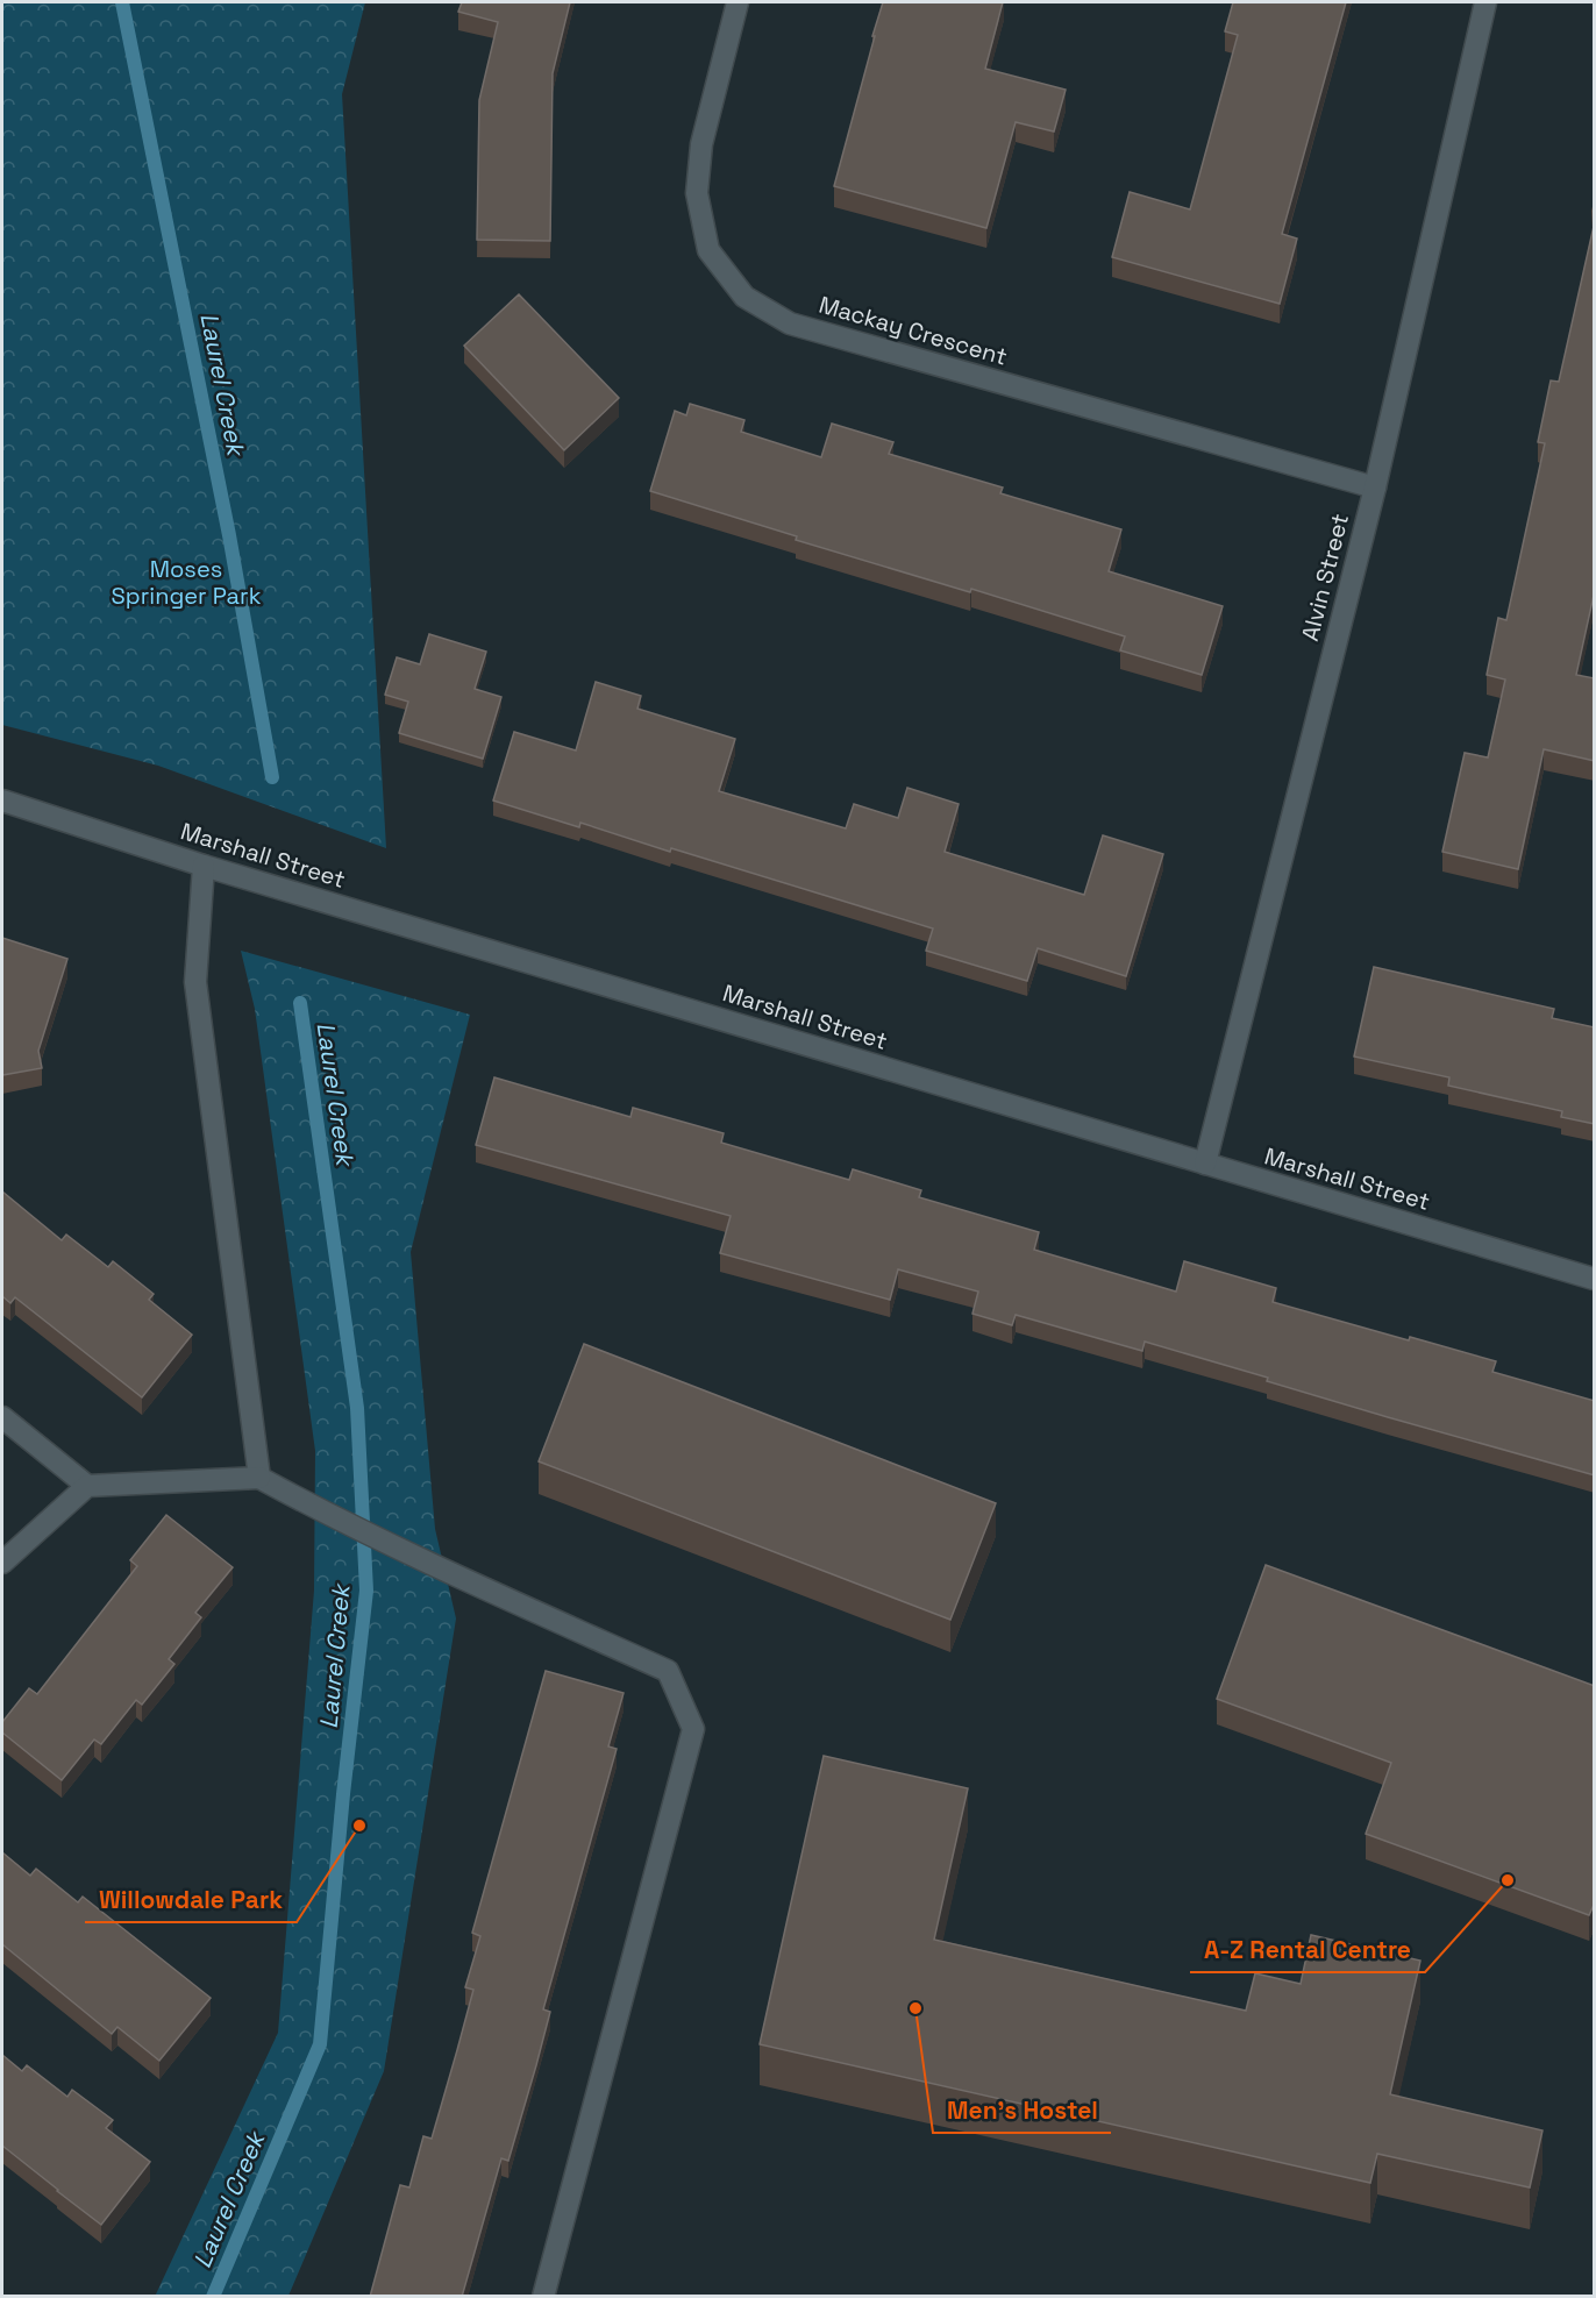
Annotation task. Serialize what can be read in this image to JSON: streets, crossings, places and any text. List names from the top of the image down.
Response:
{
  "streets": {
    "street": ["Mackay Crescent", "Alvin Street", "Marshall Street"]
  },
  "crossings": [
    ["Mackay Crescent", "Alvin Street"],
    ["Alvin Street", "Marshall Street"]
  ],
  "water": ["Laurel Creek"],
  "parks": ["Moses Springer Park"],
  "places": ["Willowdale Park", "A-Z Rental Centre", "Men's Hostel"]
}
